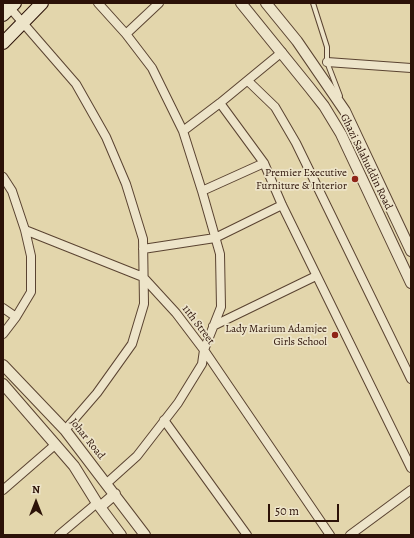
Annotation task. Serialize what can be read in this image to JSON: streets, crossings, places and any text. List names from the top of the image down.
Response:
{
  "streets": {
    "street": ["Ghazi Salahuddin Road", "11th Street", "Johar Road"]
  },
  "places": ["Premier Executive Furniture & Interior", "Lady Marium Adamjee Girls School"],
  "scale_bar": "50 m",
  "north": "top"
}
